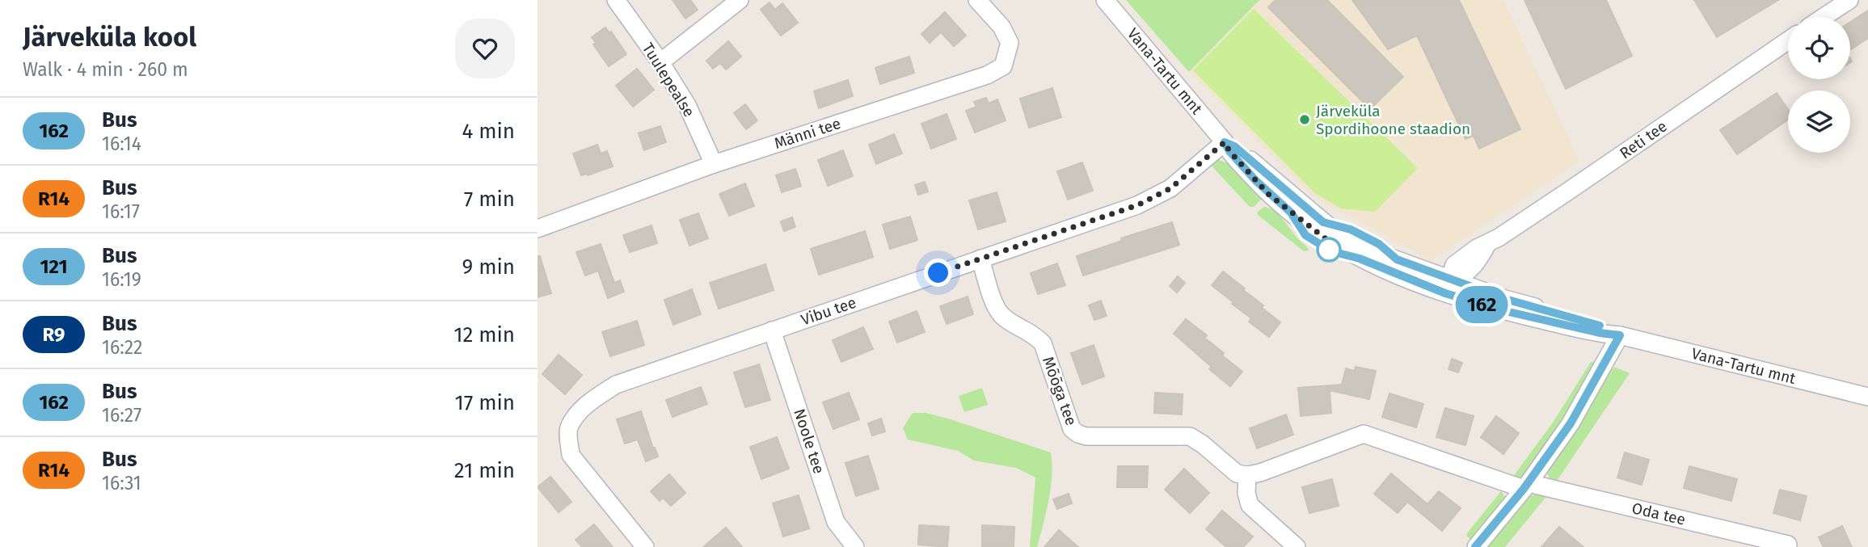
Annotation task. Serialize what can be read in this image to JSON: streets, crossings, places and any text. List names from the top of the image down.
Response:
{
  "streets": {
    "street": [
      "Vana-Tartu mnt",
      "Tuulepealse",
      "Männi tee",
      "Reti tee",
      "Vibu tee",
      "Mõõga tee",
      "Noole tee",
      "Oda tee"
    ]
  },
  "crossings": [
    ["Vana-Tartu mnt", "Reti tee"],
    ["Vana-Tartu mnt", "Vibu tee"],
    ["Tuulepealse", "Männi tee"],
    ["Vibu tee", "Mõõga tee"],
    ["Vibu tee", "Noole tee"]
  ],
  "places": ["Järveküla Spordihoone staadion"],
  "lines": ["bus line 162"],
  "page": {
    "heading": ["Järveküla kool", "Walk · 4 min · 260 m"],
    "on_map": "162",
    "list": [
      {
        "mark": "162",
        "name": "Bus",
        "note": "16:14",
        "value": "4 min"
      },
      {
        "mark": "R14",
        "name": "Bus",
        "note": "16:17",
        "value": "7 min"
      },
      {
        "mark": "121",
        "name": "Bus",
        "note": "16:19",
        "value": "9 min"
      },
      {
        "mark": "R9",
        "name": "Bus",
        "note": "16:22",
        "value": "12 min"
      },
      {
        "mark": "162",
        "name": "Bus",
        "note": "16:27",
        "value": "17 min"
      },
      {
        "mark": "R14",
        "name": "Bus",
        "note": "16:31",
        "value": "21 min"
      }
    ]
  }
}
